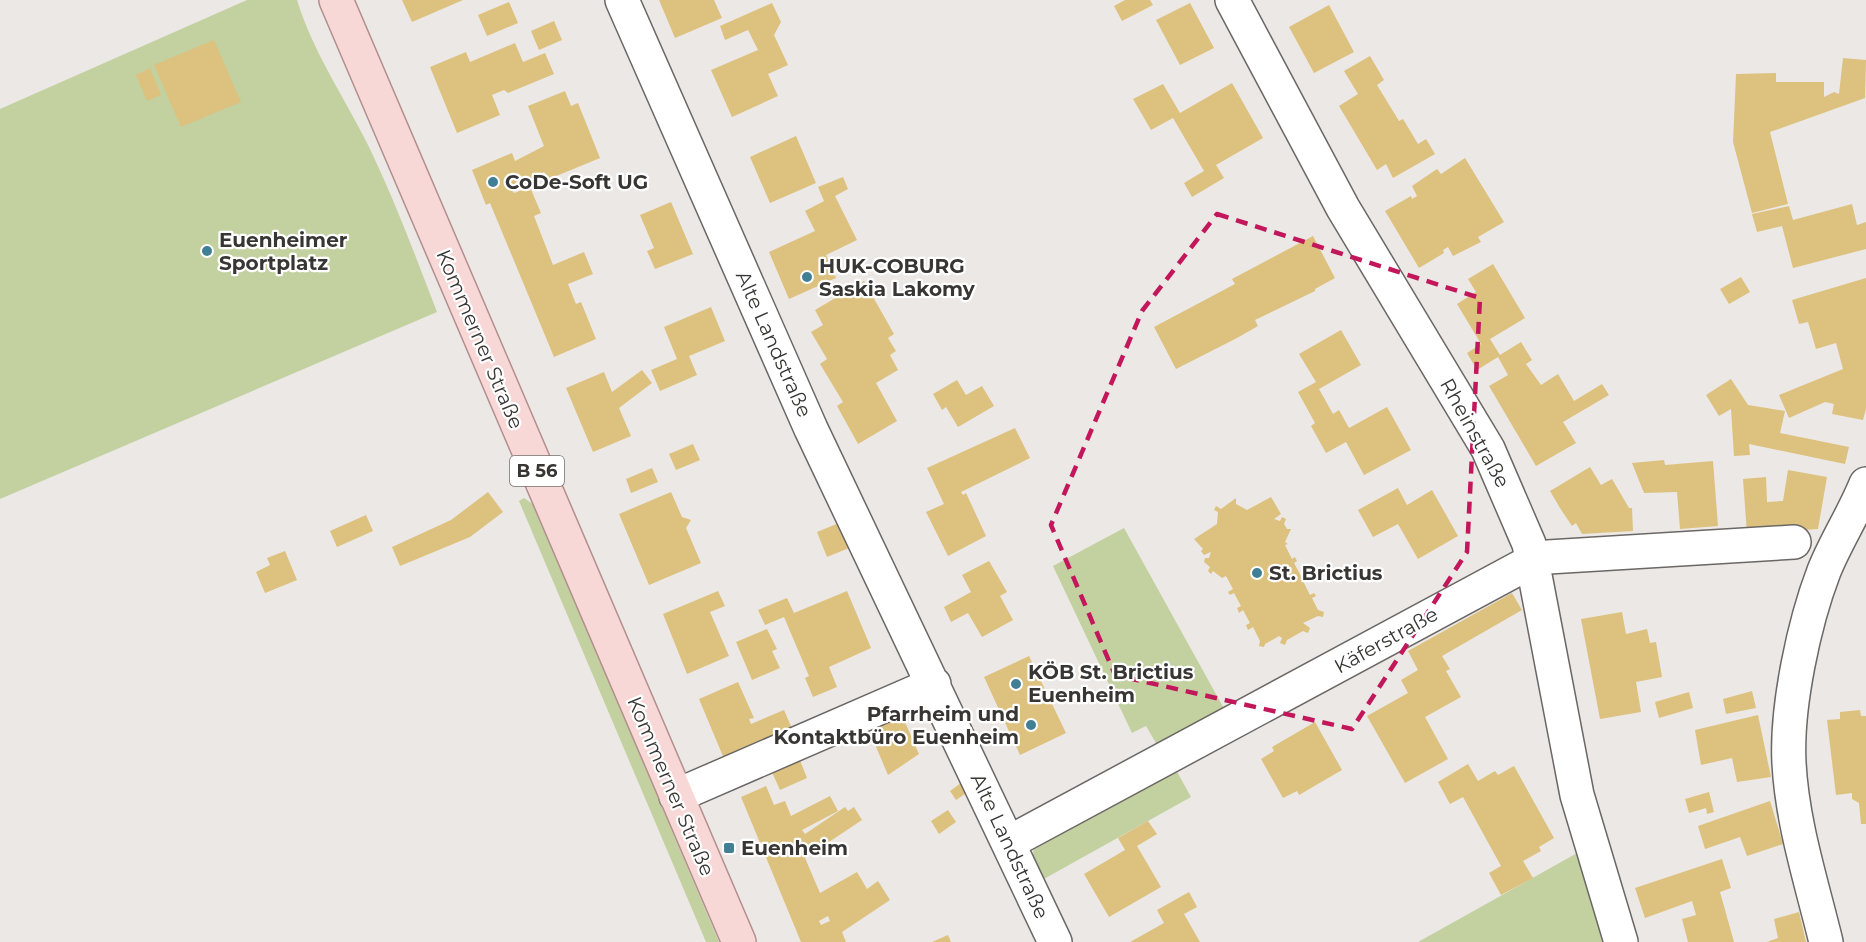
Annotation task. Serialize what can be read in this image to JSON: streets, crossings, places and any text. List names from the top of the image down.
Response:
{
  "streets": {
    "main road": ["Kommerner Straße", "B 56"],
    "street": ["Alte Landstraße", "Rheinstraße", "Käferstraße"]
  },
  "crossings": [
    ["Alte Landstraße", "Käferstraße"],
    ["Rheinstraße", "Käferstraße"]
  ],
  "places": {
    "other": [
      "CoDe-Soft UG",
      "Euenheimer Sportplatz",
      "HUK-COBURG Saskia Lakomy",
      "St. Brictius",
      "KÖB St. Brictius Euenheim",
      "Pfarrheim und Kontaktbüro Euenheim"
    ],
    "transit": ["Euenheim"]
  }
}
